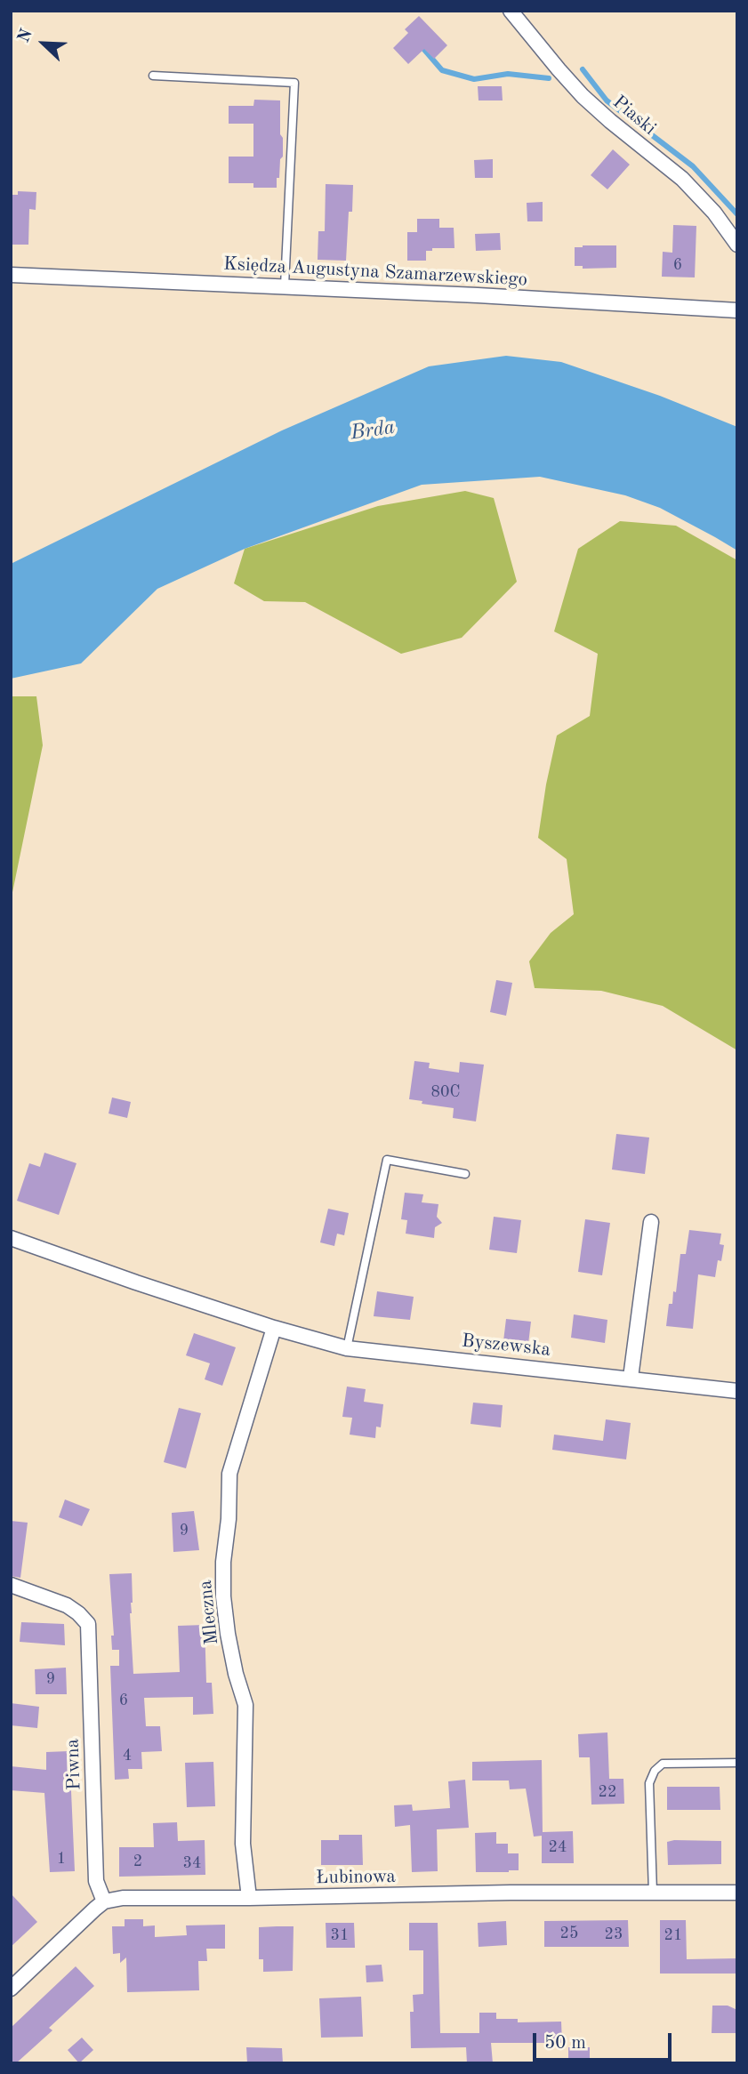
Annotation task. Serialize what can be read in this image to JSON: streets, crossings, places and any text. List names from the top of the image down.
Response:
{
  "streets": {
    "street": [
      "Piaski",
      "Księdza Augustyna Szamarzewskiego",
      "Byszewska",
      "Mleczna",
      "Piwna",
      "Łubinowa"
    ]
  },
  "crossings": [
    ["Byszewska", "Mleczna"],
    ["Mleczna", "Łubinowa"],
    ["Piwna", "Łubinowa"]
  ],
  "water": ["Brda"],
  "house_numbers": [
    "6",
    "80C",
    "9",
    "9",
    "6",
    "4",
    "22",
    "24",
    "1",
    "2",
    "34",
    "25",
    "23",
    "31",
    "21"
  ],
  "scale_bar": "50 m",
  "north": "top left"
}
